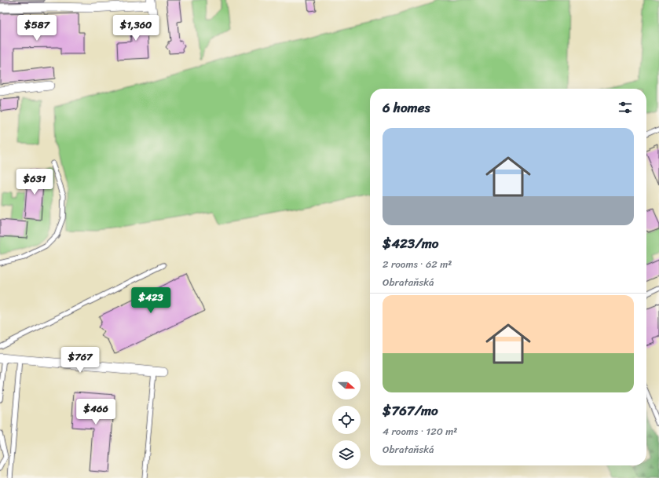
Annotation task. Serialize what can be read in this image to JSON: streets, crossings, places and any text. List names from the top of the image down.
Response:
{
  "north": "right",
  "page": {
    "price": [
      "$587",
      "$1,360",
      "$631",
      "$423",
      "$767",
      "$466"
    ],
    "heading": "6 homes",
    "list": [
      {
        "name": "$423/mo",
        "note": "2 rooms · 62 m² · Obrataňská"
      },
      {
        "name": "$767/mo",
        "note": "4 rooms · 120 m² · Obrataňská"
      }
    ]
  }
}
